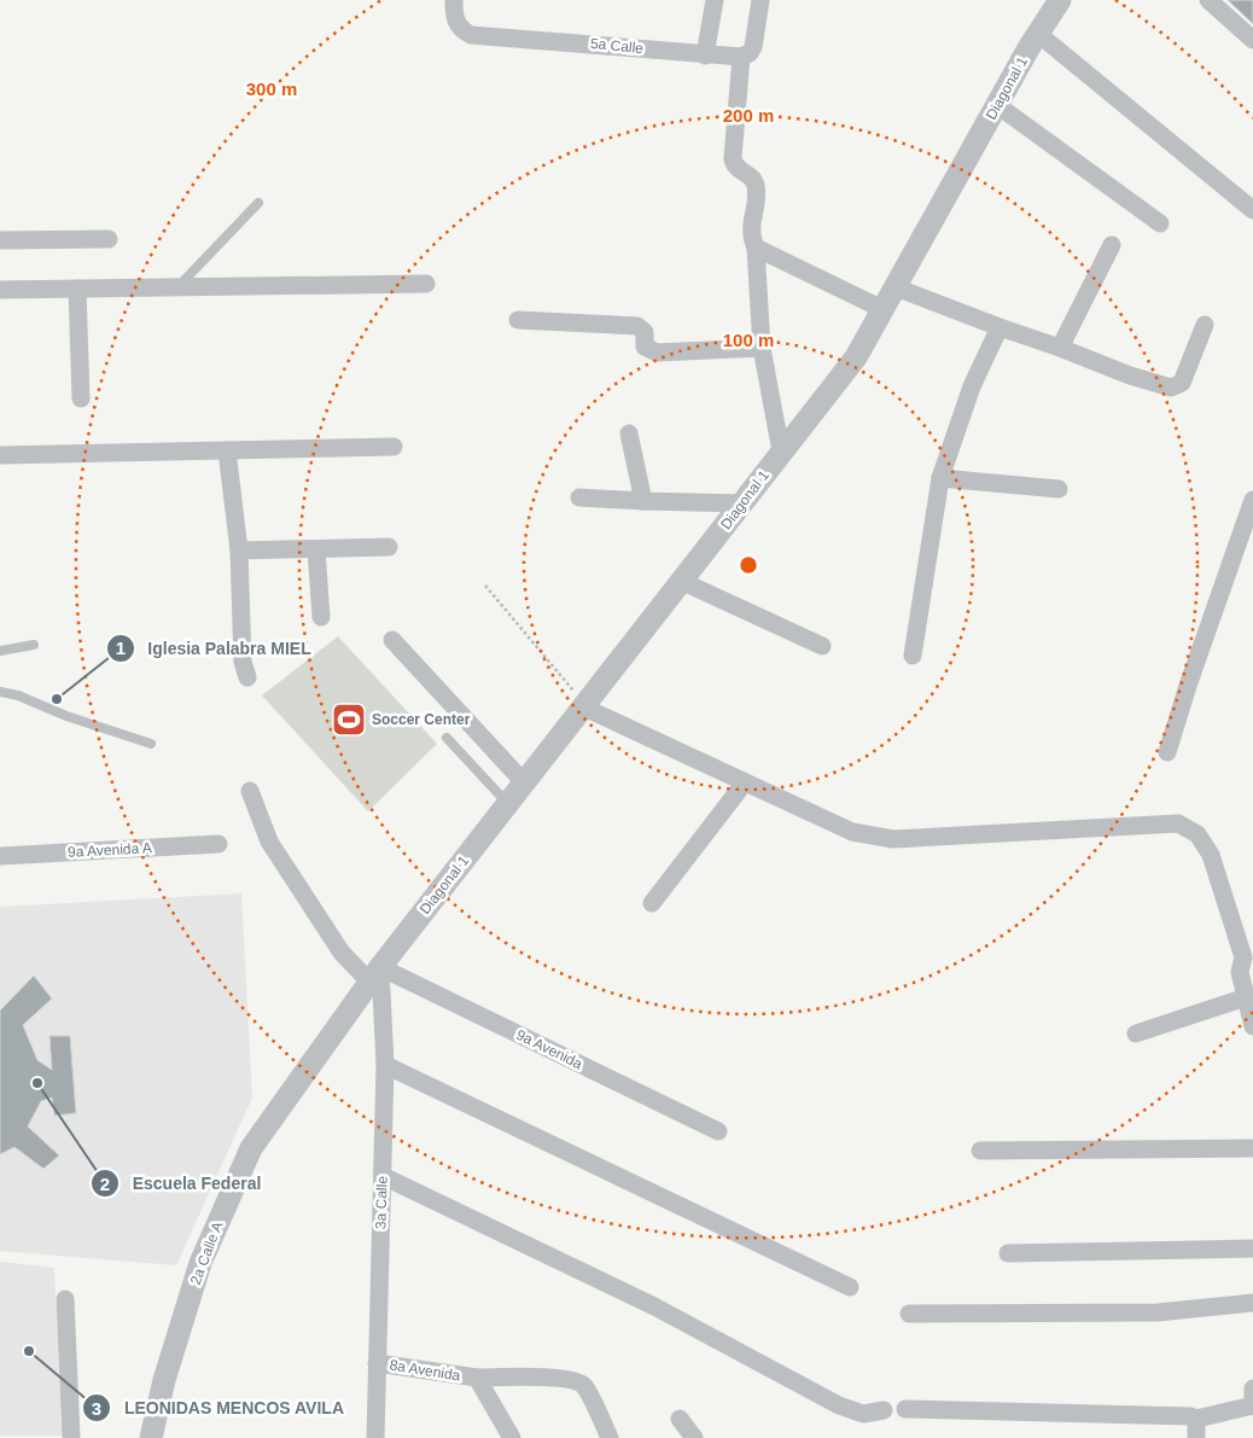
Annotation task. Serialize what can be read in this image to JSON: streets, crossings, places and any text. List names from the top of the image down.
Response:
{
  "streets": {
    "street": [
      "5a Calle",
      "Diagonal 1",
      "9a Avenida A",
      "9a Avenida",
      "3a Calle",
      "2a Calle A",
      "8a Avenida"
    ]
  },
  "crossings": [
    ["Diagonal 1", "9a Avenida"],
    ["Diagonal 1", "3a Calle"],
    ["Diagonal 1", "2a Calle A"],
    ["9a Avenida", "3a Calle"],
    ["9a Avenida", "2a Calle A"],
    ["3a Calle", "2a Calle A"],
    ["3a Calle", "8a Avenida"]
  ],
  "places": {
    "other": ["Iglesia Palabra MIEL", "Escuela Federal", "LEONIDAS MENCOS AVILA"],
    "sports": ["Soccer Center"]
  },
  "rings": ["300 m", "200 m", "100 m"]
}
